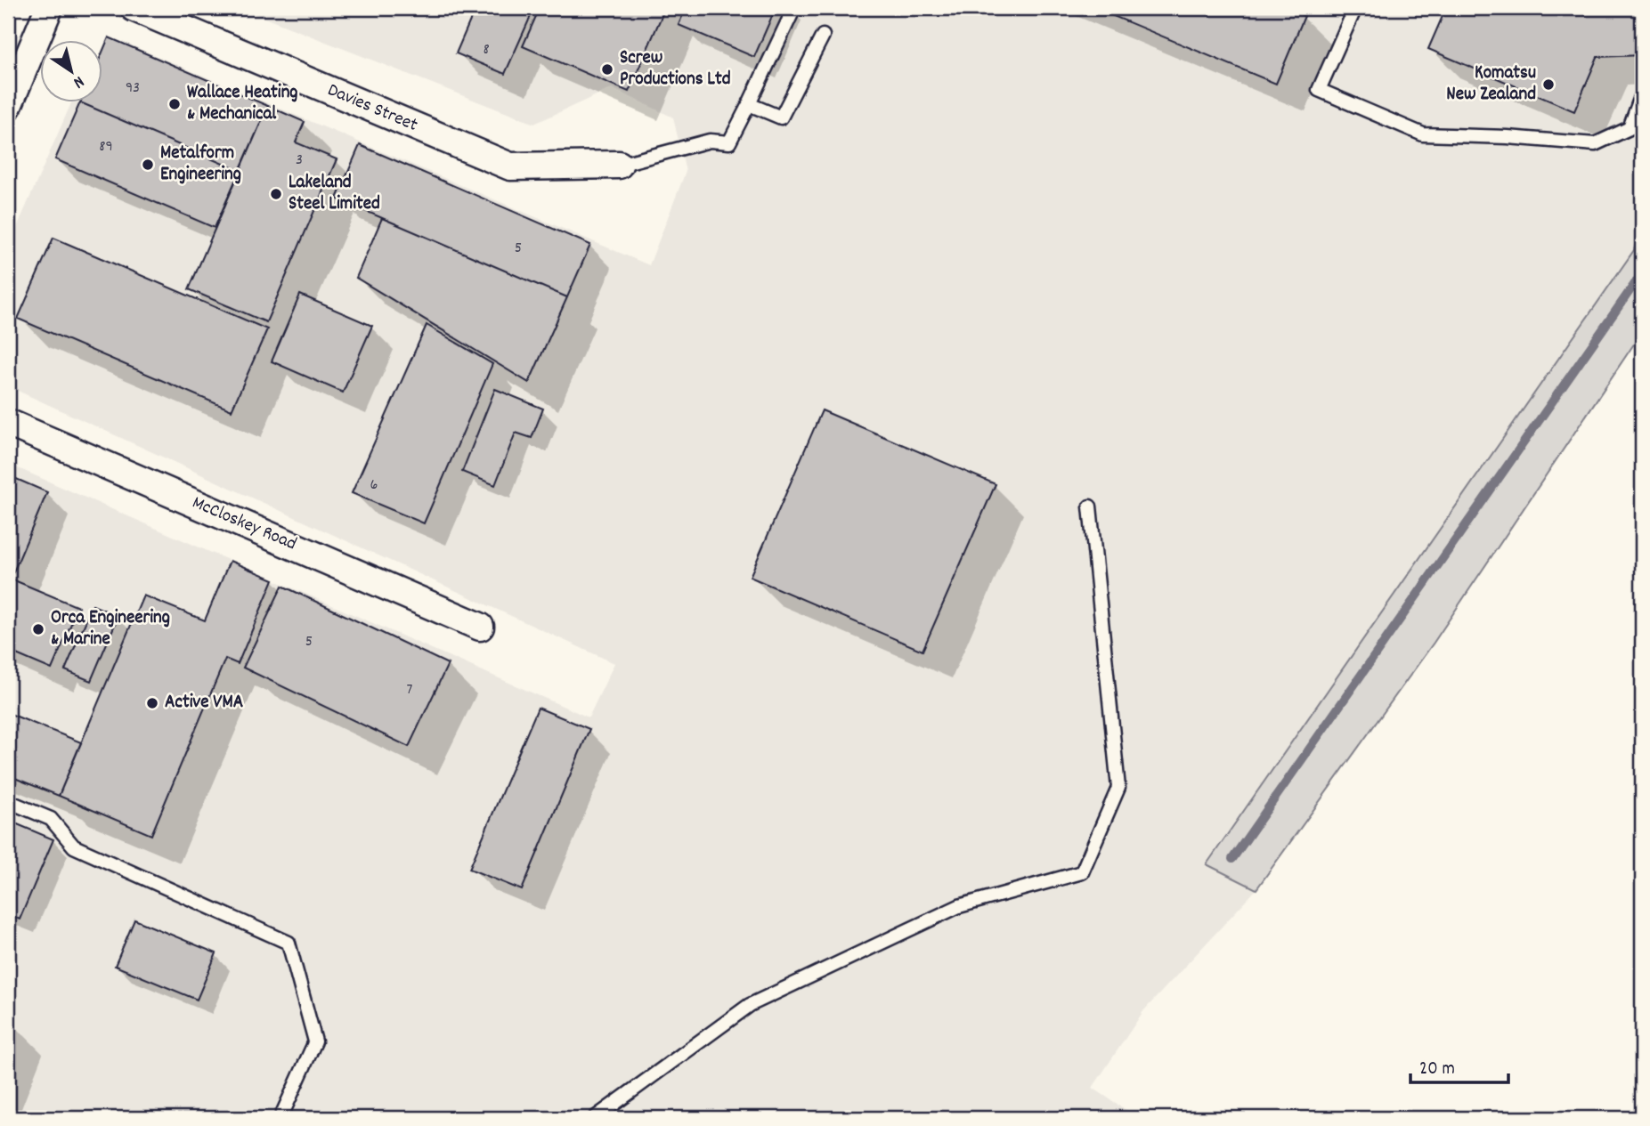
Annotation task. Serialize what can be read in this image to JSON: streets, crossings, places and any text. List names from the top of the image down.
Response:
{
  "streets": {
    "street": ["Davies Street", "McCloskey Road"]
  },
  "places": [
    "Screw Productions Ltd",
    "Komatsu New Zealand",
    "Wallace Heating & Mechanical",
    "Metalform Engineering",
    "Lakeland Steel Limited",
    "Orca Engineering & Marine",
    "Active VMA"
  ],
  "house_numbers": [
    "8",
    "93",
    "89",
    "3",
    "5",
    "6",
    "5",
    "7"
  ],
  "scale_bar": "20 m",
  "north": "bottom right"
}
